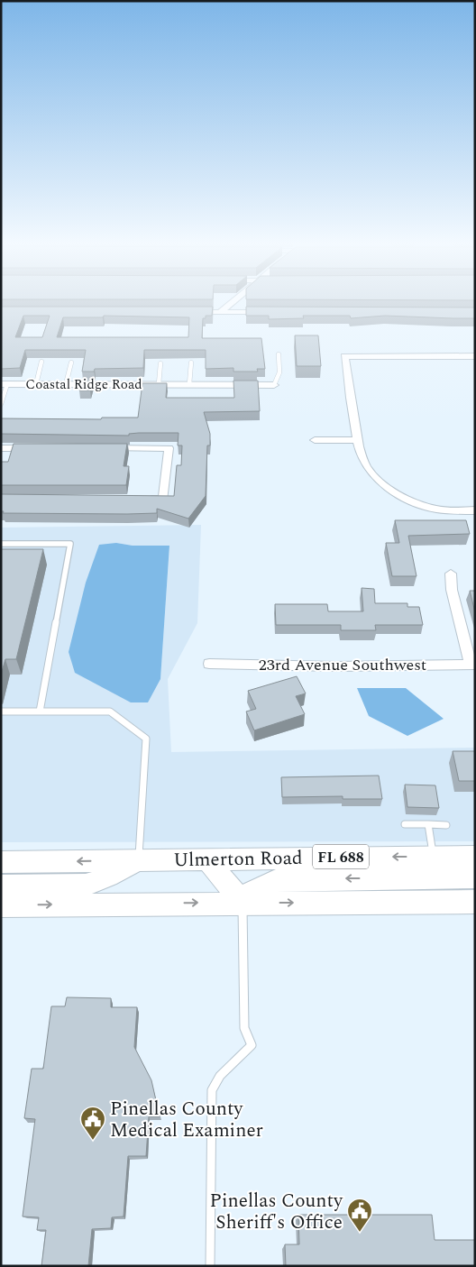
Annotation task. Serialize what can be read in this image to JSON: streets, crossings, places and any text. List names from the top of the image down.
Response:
{
  "streets": {
    "main road": ["FL 688", "Ulmerton Road"],
    "street": ["Coastal Ridge Road", "23rd Avenue Southwest"]
  },
  "places": {
    "public building": ["Pinellas County Medical Examiner", "Pinellas County Sheriff's Office"]
  }
}
